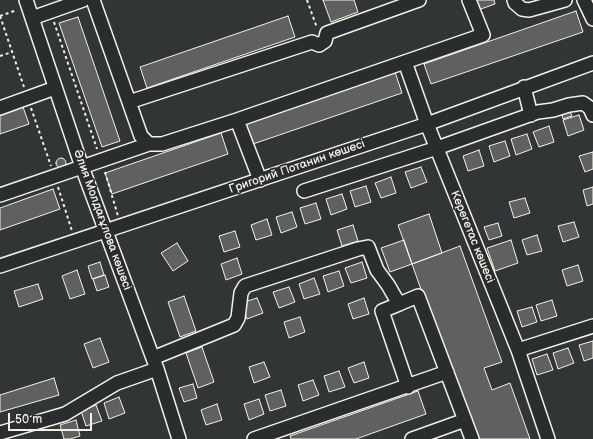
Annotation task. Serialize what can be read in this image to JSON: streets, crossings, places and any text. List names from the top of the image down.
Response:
{
  "streets": {
    "street": ["Григорий Потанин көшесі", "Әлия Молдағұлова көшесі", "Керегетас көшесі"]
  },
  "crossings": [
    ["Григорий Потанин көшесі", "Әлия Молдағұлова көшесі"],
    ["Григорий Потанин көшесі", "Керегетас көшесі"]
  ],
  "scale_bar": "50 m"
}
